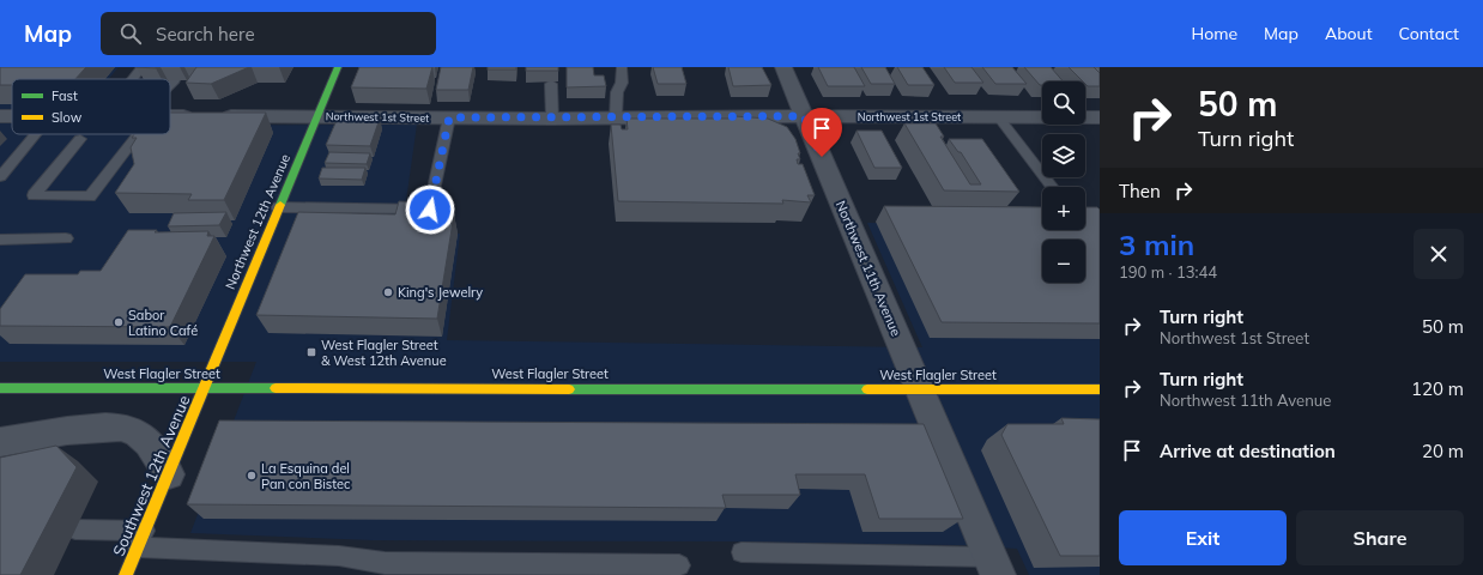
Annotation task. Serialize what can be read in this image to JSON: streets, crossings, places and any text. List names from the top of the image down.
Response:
{
  "streets": {
    "main road": ["Northwest 12th Avenue", "West Flagler Street", "Southwest 12th Avenue"],
    "street": ["Northwest 1st Street", "Northwest 11th Avenue"]
  },
  "crossings": [
    ["Northwest 1st Street", "Northwest 12th Avenue"],
    ["Northwest 1st Street", "Northwest 11th Avenue"],
    ["Northwest 12th Avenue", "West Flagler Street"],
    ["Northwest 12th Avenue", "Southwest 12th Avenue"],
    ["Northwest 11th Avenue", "West Flagler Street"],
    ["West Flagler Street", "Southwest 12th Avenue"]
  ],
  "places": {
    "other": ["King's Jewelry", "Sabor Latino Café", "La Esquina del Pan con Bistec"],
    "transit": ["West Flagler Street & West 12th Avenue"]
  },
  "legend": ["Fast", "Slow"],
  "page": {
    "header": "Map",
    "search": "Search here",
    "nav": [
      "Home",
      "Map",
      "About",
      "Contact"
    ],
    "turn": ["50 m", "Turn right"],
    "map_buttons": ["+", "−"],
    "then": "Then",
    "heading": ["3 min", "190 m · 13:44"],
    "list": [
      {
        "name": "Turn right",
        "note": "Northwest 1st Street",
        "value": "50 m"
      },
      {
        "name": "Turn right",
        "note": "Northwest 11th Avenue",
        "value": "120 m"
      },
      {
        "name": "Arrive at destination",
        "value": "20 m"
      }
    ],
    "buttons": ["Exit", "Share"]
  }
}
